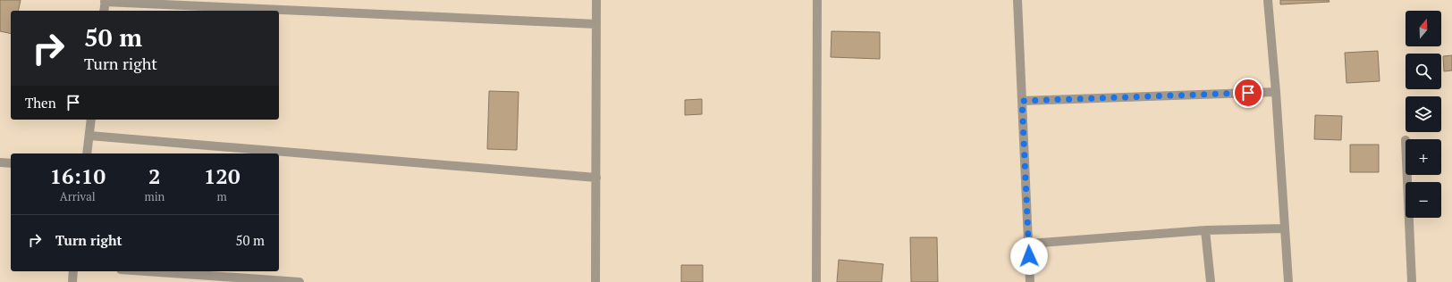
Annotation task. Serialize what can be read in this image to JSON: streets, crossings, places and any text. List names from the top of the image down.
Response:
{
  "north": "top",
  "page": {
    "map_buttons": ["+", "−"],
    "turn": ["50 m", "Turn right"],
    "then": "Then",
    "eta": [
      "16:10",
      "Arrival",
      "2",
      "min",
      "120",
      "m"
    ],
    "list": [
      {
        "name": "Turn right",
        "value": "50 m"
      }
    ]
  }
}
